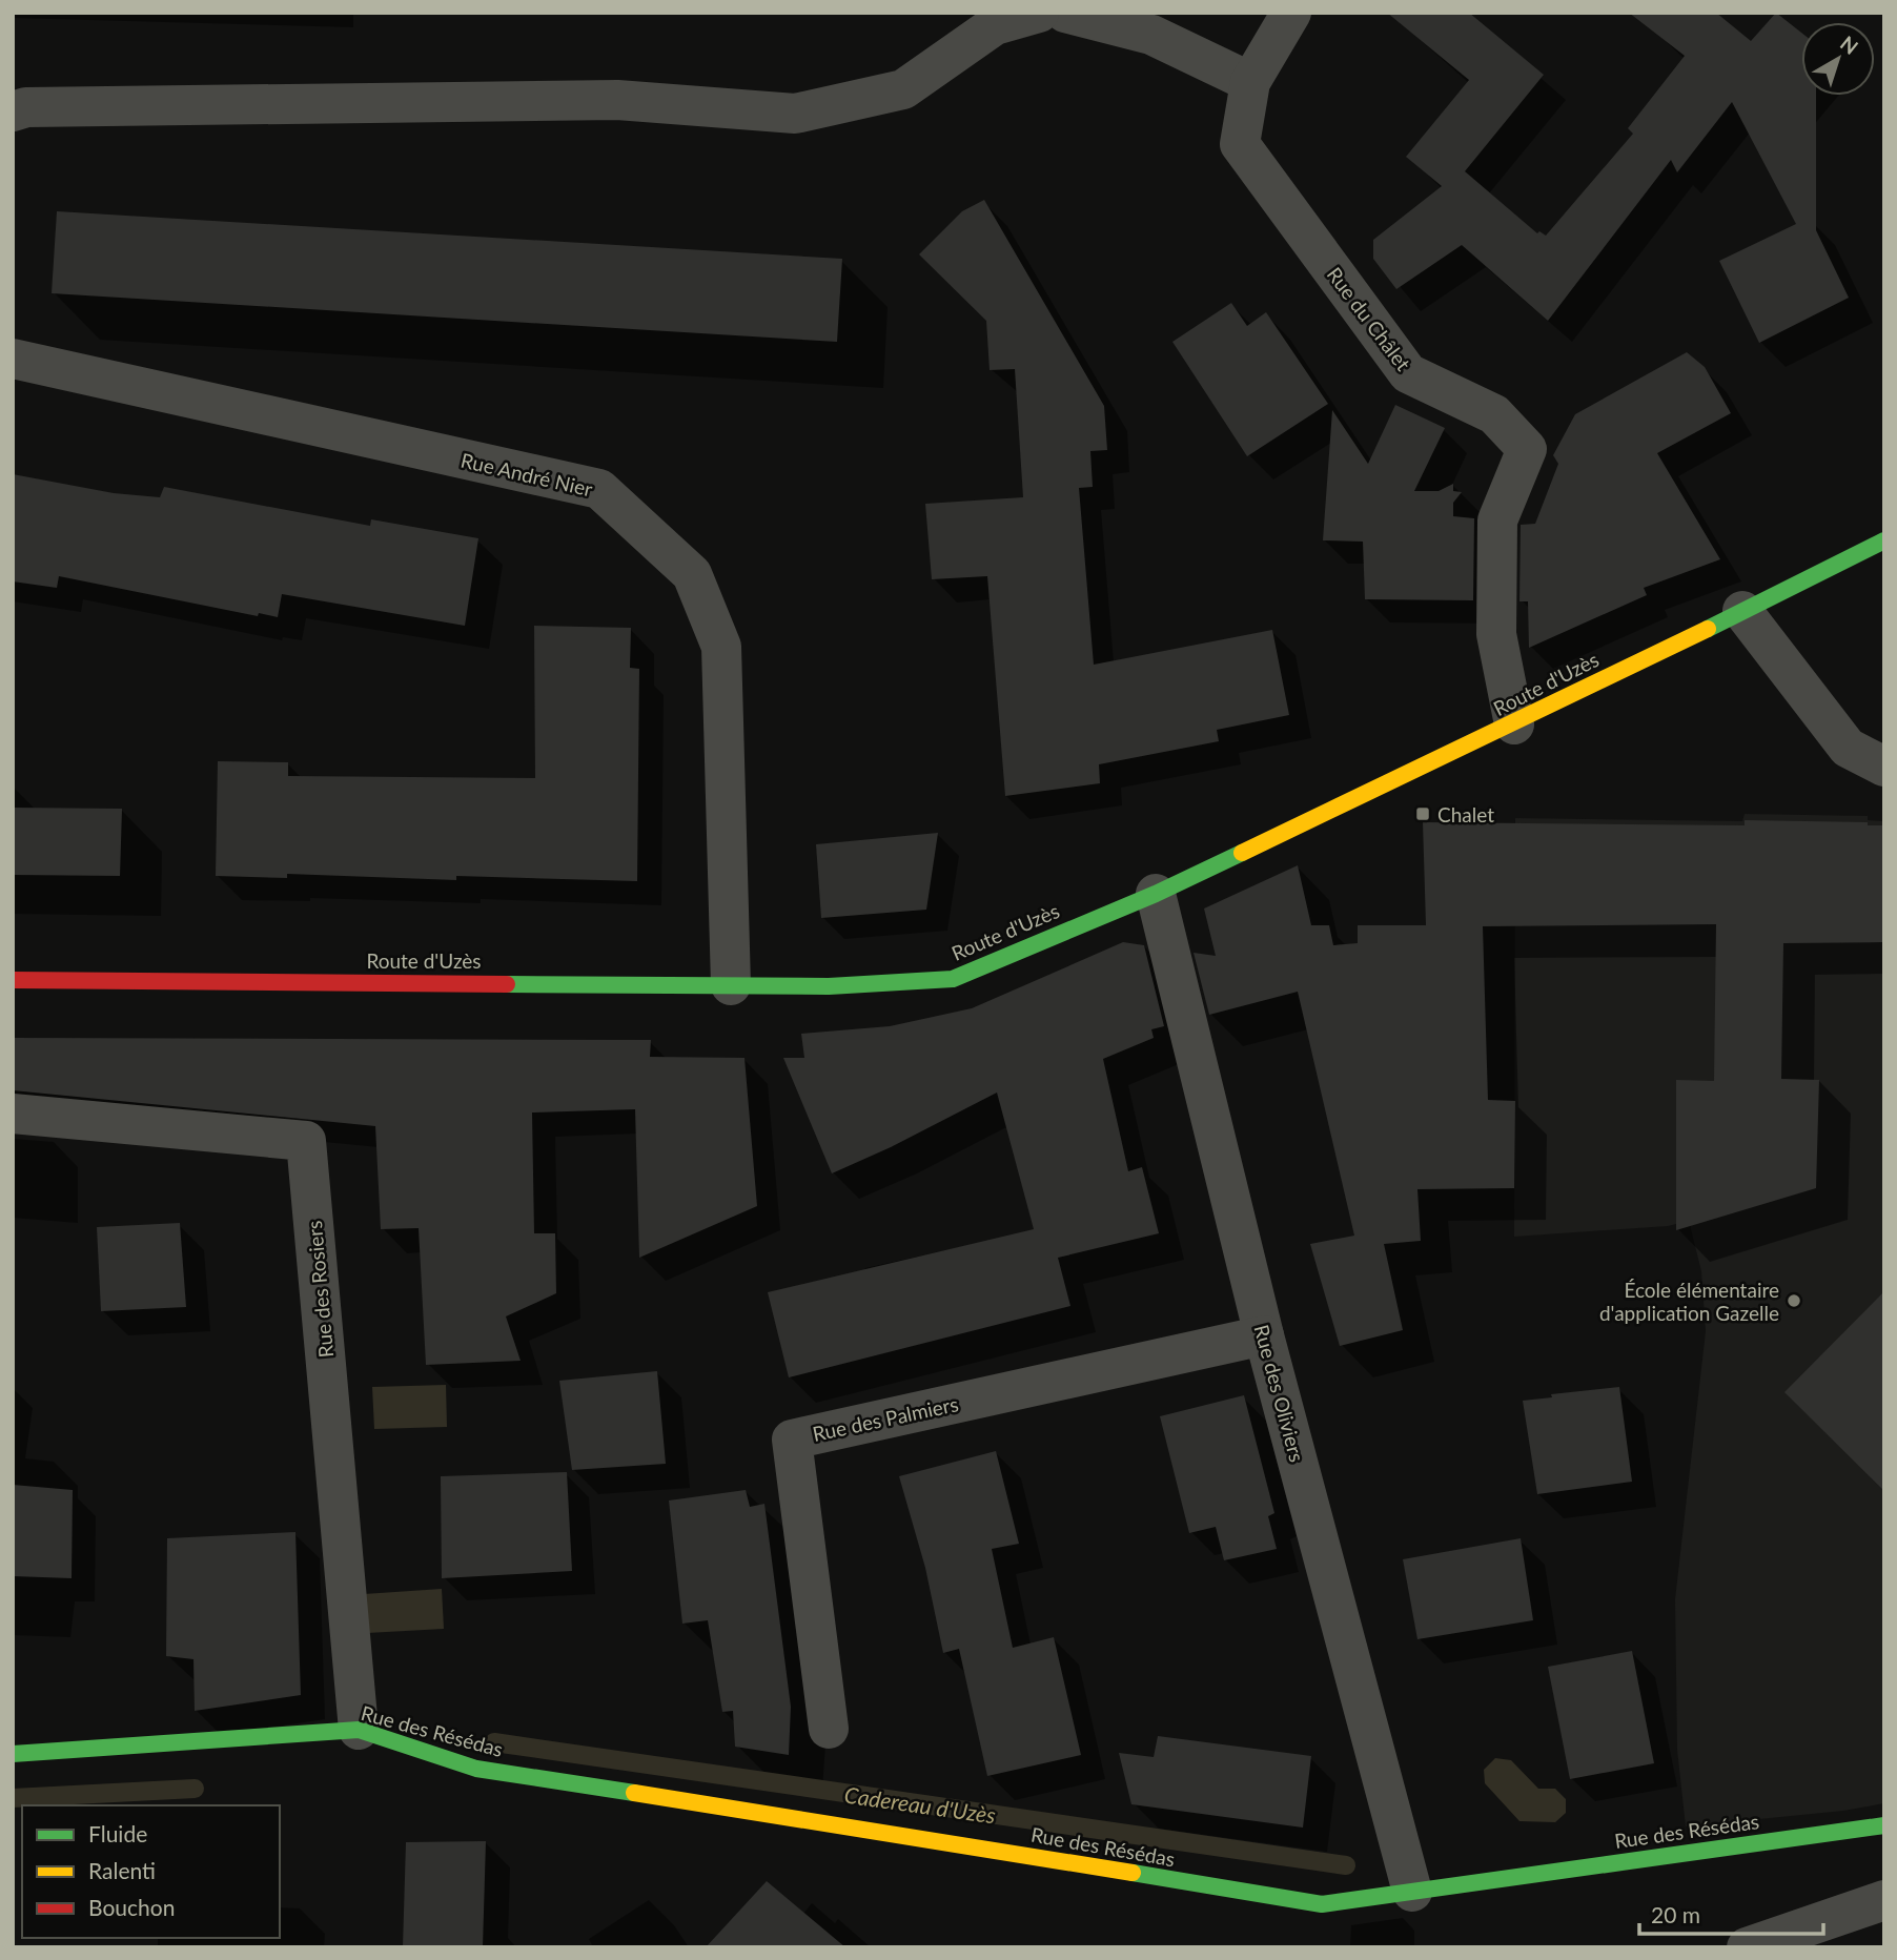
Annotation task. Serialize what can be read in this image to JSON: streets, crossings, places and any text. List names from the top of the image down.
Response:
{
  "streets": {
    "main road": ["Route d'Uzès", "Rue des Résédas"],
    "street": [
      "Rue du Châlet",
      "Rue André Nier",
      "Rue des Rosiers",
      "Rue des Oliviers",
      "Rue des Palmiers"
    ]
  },
  "crossings": [
    ["Rue du Châlet", "Route d'Uzès"],
    ["Rue André Nier", "Route d'Uzès"],
    ["Route d'Uzès", "Rue des Oliviers"],
    ["Rue des Rosiers", "Rue des Résédas"],
    ["Rue des Oliviers", "Rue des Palmiers"],
    ["Rue des Oliviers", "Rue des Résédas"]
  ],
  "water": ["Cadereau d'Uzès"],
  "places": {
    "transit": ["Chalet"],
    "other": ["École élémentaire d'application Gazelle"]
  },
  "legend": ["Fluide", "Ralenti", "Bouchon"],
  "scale_bar": "20 m",
  "north": "top right"
}
